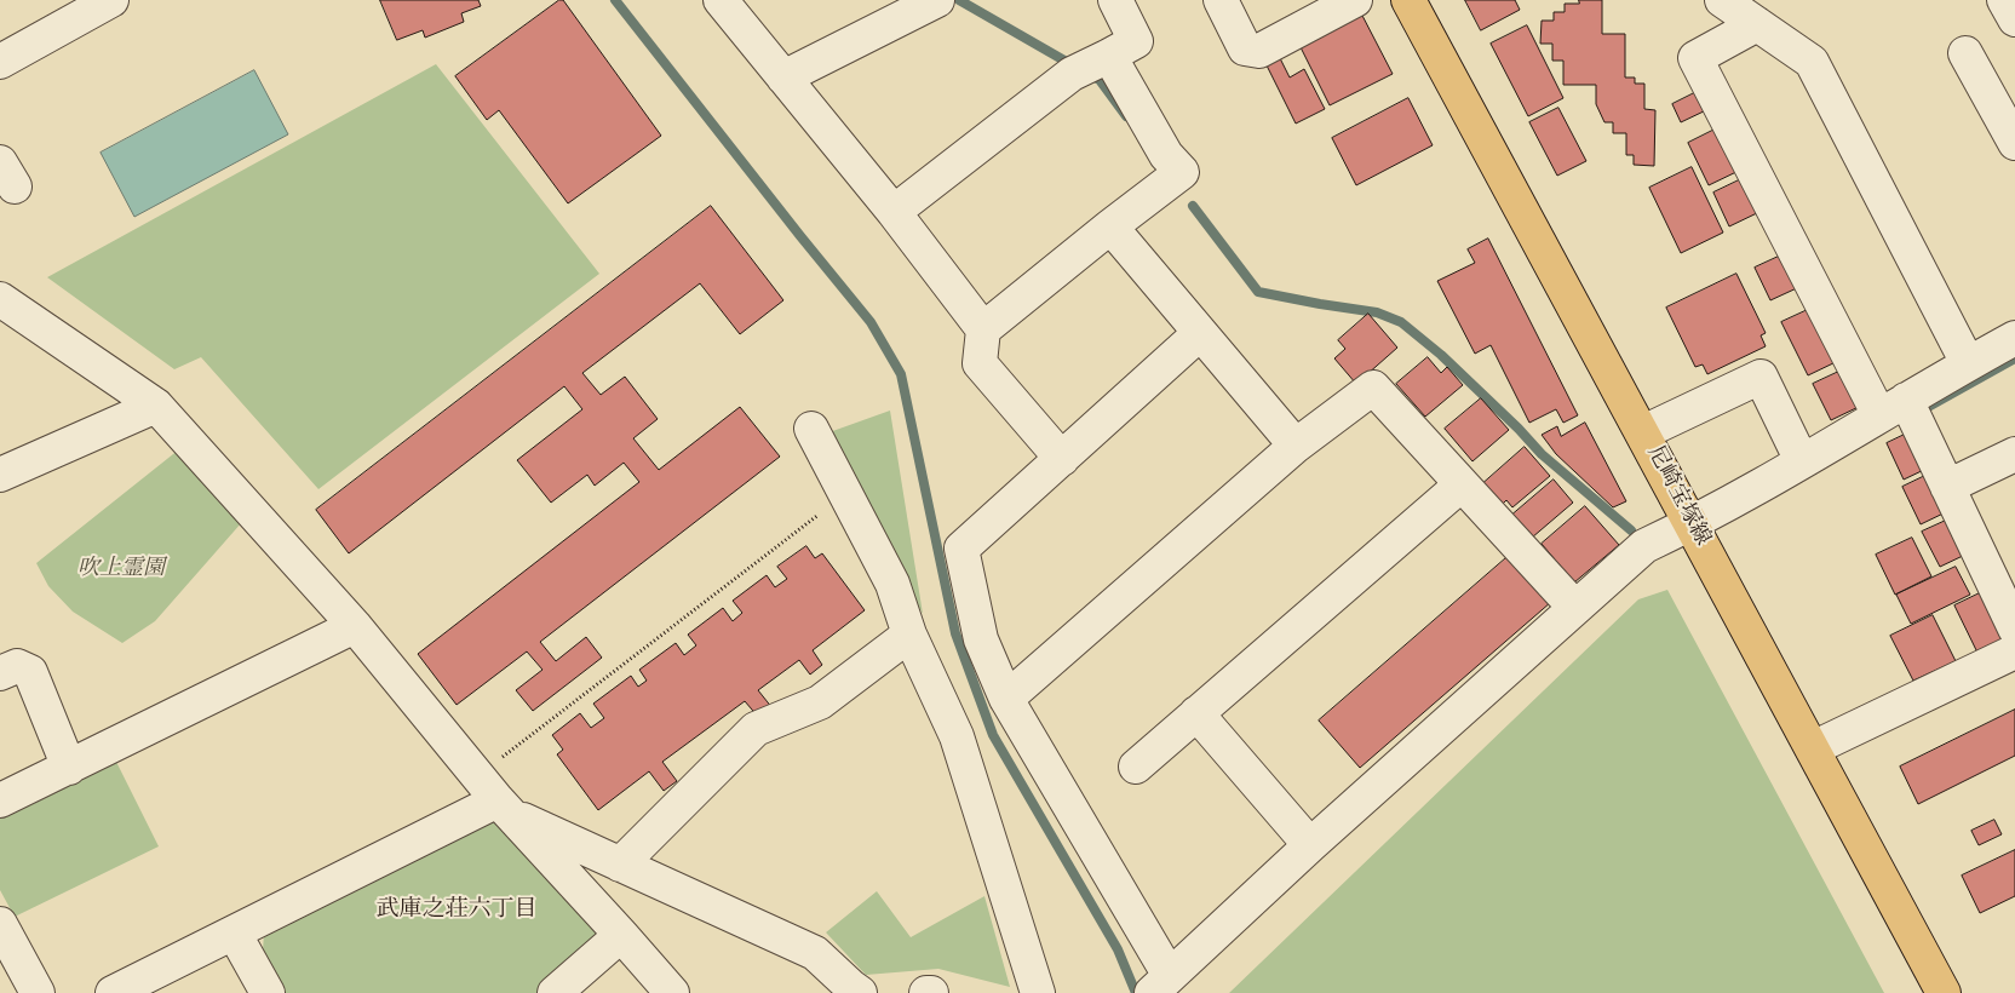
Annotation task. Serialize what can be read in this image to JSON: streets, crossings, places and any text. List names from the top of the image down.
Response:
{
  "streets": {
    "main road": ["尼崎宝塚線"]
  },
  "districts": ["武庫之荘六丁目"],
  "parks": ["吹上霊園"]
}
